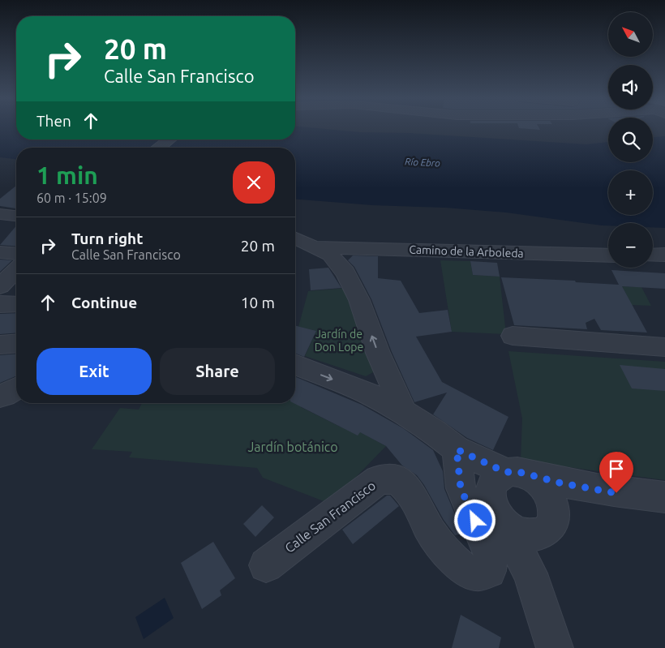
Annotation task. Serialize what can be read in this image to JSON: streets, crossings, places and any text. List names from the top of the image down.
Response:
{
  "streets": {
    "street": ["Camino de la Arboleda", "Calle San Francisco"]
  },
  "water": ["Río Ebro"],
  "parks": ["Jardín de Don Lope", "Jardín botánico"],
  "north": "top left",
  "page": {
    "map_buttons": ["+", "−"],
    "turn": ["20 m", "Calle San Francisco"],
    "then": "Then",
    "heading": ["1 min", "60 m · 15:09"],
    "list": [
      {
        "name": "Turn right",
        "note": "Calle San Francisco",
        "value": "20 m"
      },
      {
        "name": "Continue",
        "value": "10 m"
      }
    ],
    "buttons": ["Exit", "Share"]
  }
}
